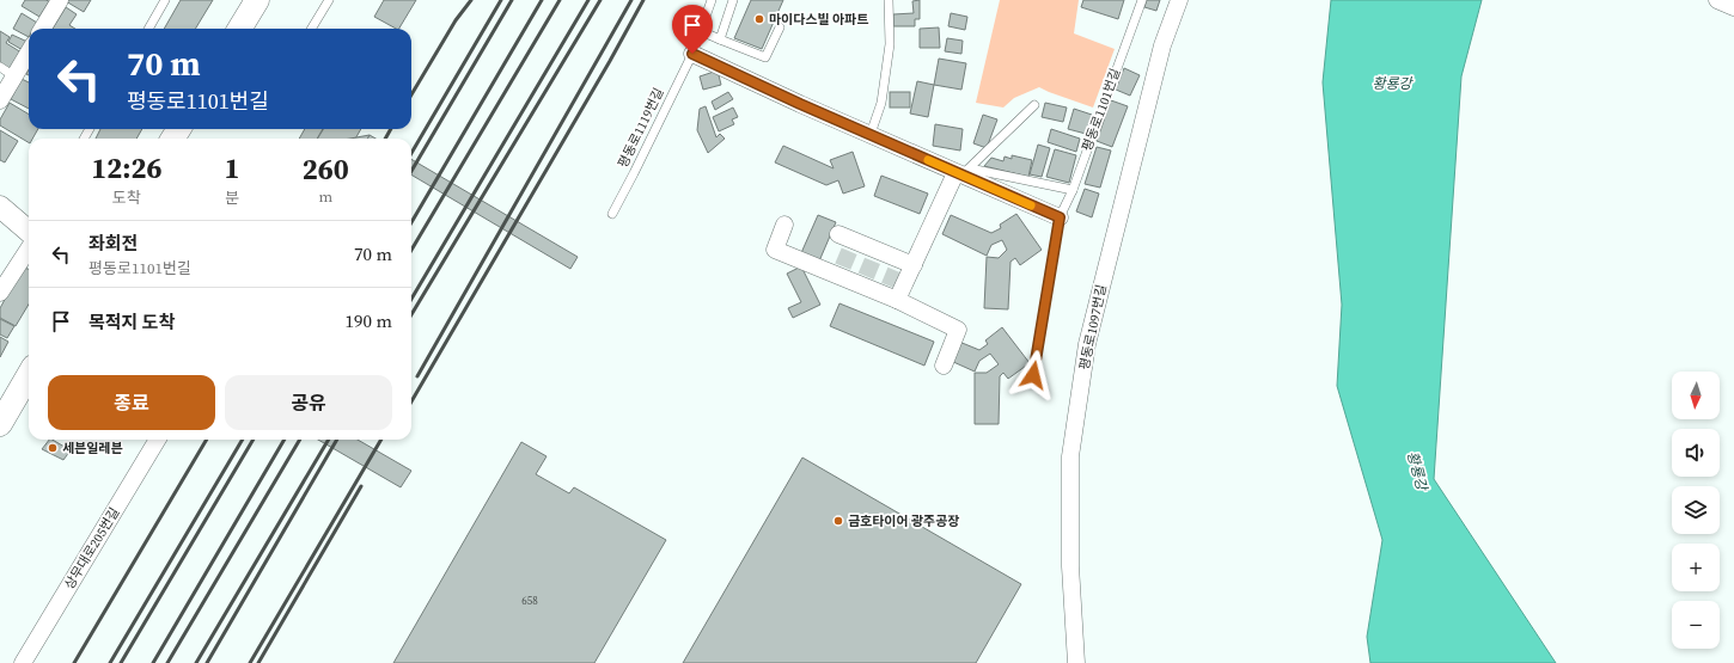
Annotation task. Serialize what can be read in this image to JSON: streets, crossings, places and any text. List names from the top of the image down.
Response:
{
  "streets": {
    "street": ["평동로1097번길", "상무대로205번길"],
    "lane": ["평동로1101번길", "평동로1119번길"]
  },
  "water": ["황룡강"],
  "places": ["마이다스빌 아파트", "세븐일레븐", "금호타이어 광주공장"],
  "house_numbers": ["658"],
  "north": "bottom",
  "page": {
    "turn": ["70 m", "평동로1101번길"],
    "eta": [
      "12:26",
      "도착",
      "1",
      "분",
      "260",
      "m"
    ],
    "list": [
      {
        "name": "좌회전",
        "note": "평동로1101번길",
        "value": "70 m"
      },
      {
        "name": "목적지 도착",
        "value": "190 m"
      }
    ],
    "buttons": ["종료", "공유"],
    "map_buttons": ["+", "−"]
  }
}
